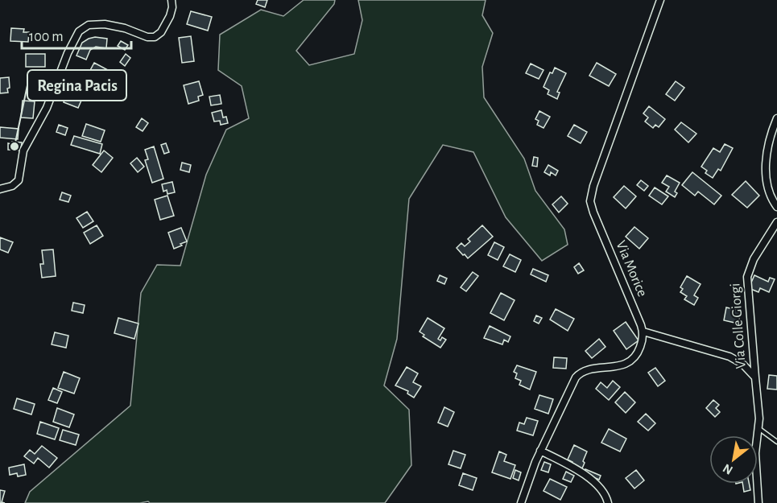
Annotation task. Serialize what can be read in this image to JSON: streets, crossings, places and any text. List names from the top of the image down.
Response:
{
  "streets": {
    "street": ["Via Morice", "Via Colle Giorgi"]
  },
  "places": ["Regina Pacis"],
  "scale_bar": "100 m",
  "north": "bottom left"
}
